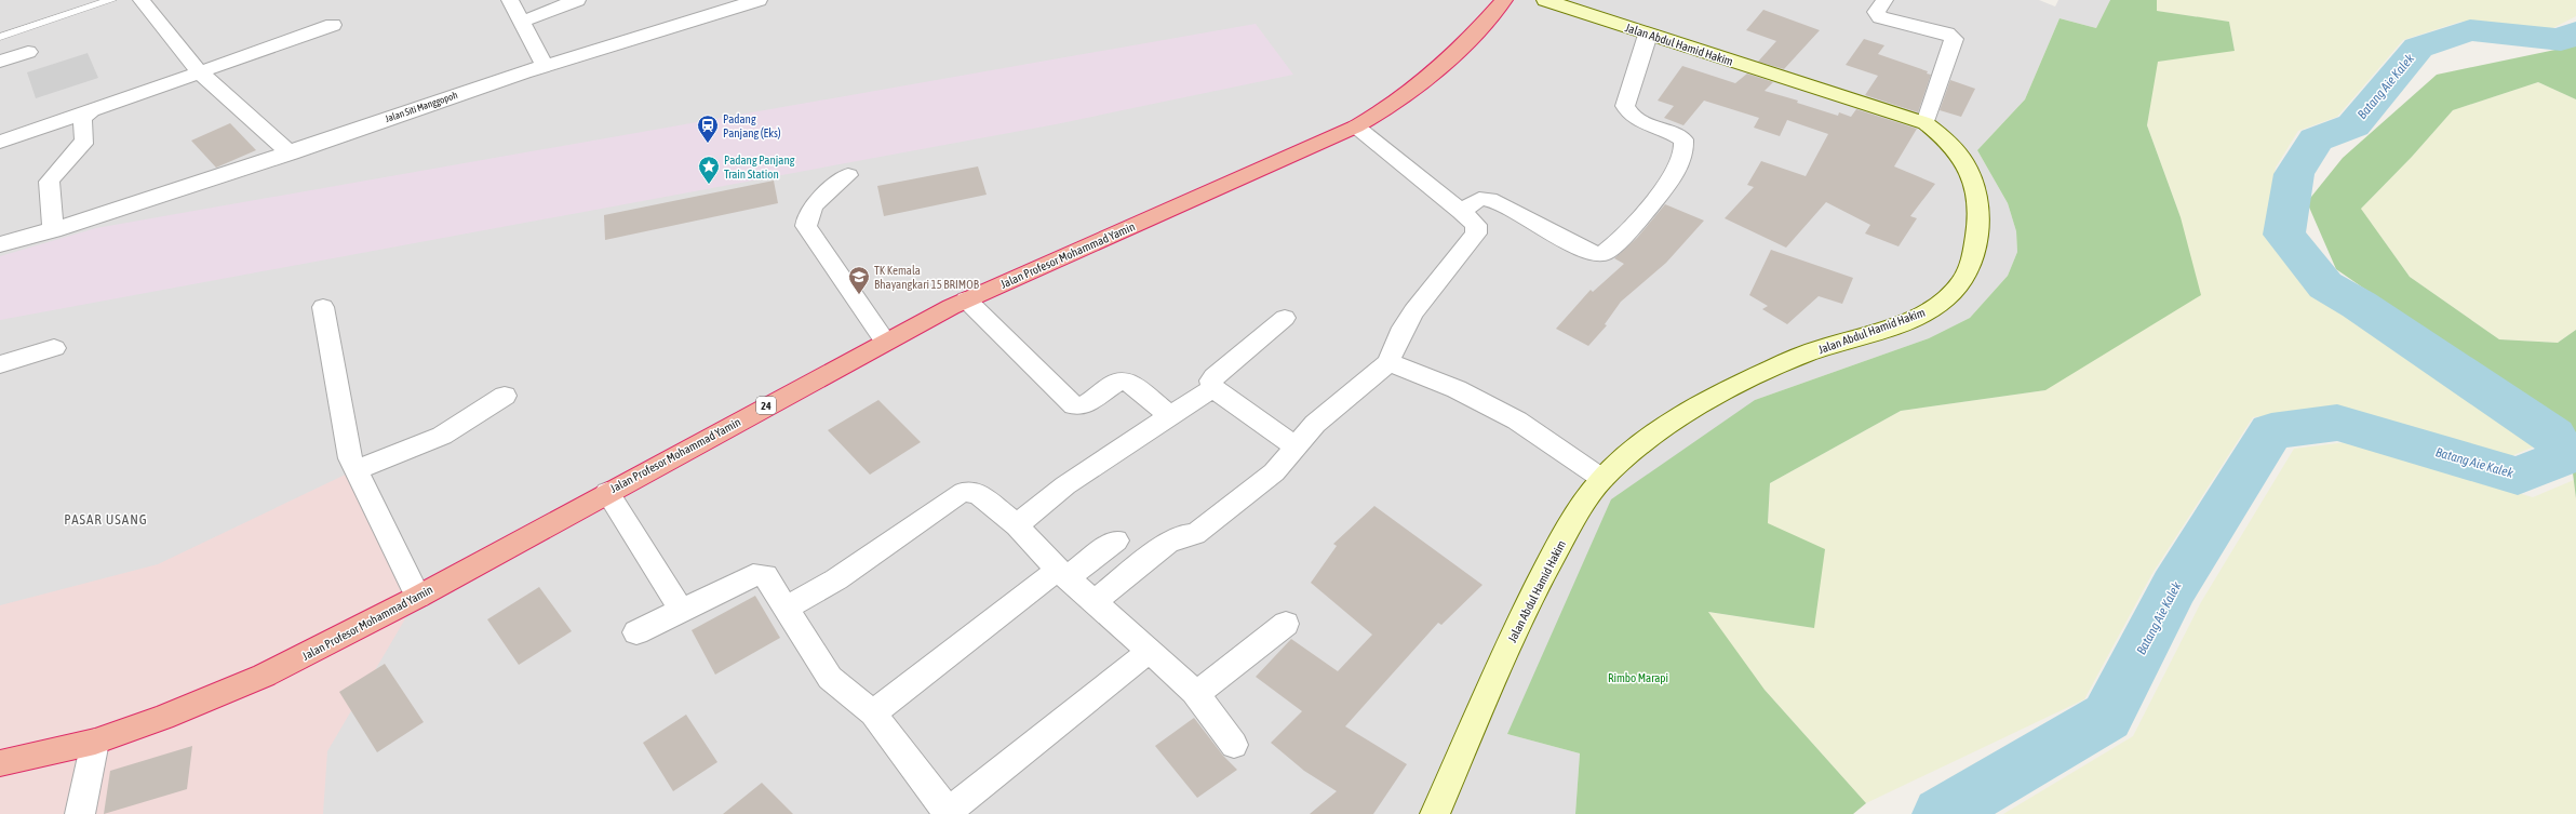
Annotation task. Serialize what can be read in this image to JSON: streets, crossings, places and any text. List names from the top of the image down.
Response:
{
  "streets": {
    "highway": ["Jalan Profesor Mohammad Yamin", "24"],
    "main road": ["Jalan Abdul Hamid Hakim"],
    "street": ["Jalan Siti Manggopoh"]
  },
  "districts": ["PASAR USANG"],
  "water": ["Batang Aie Kalek"],
  "parks": ["Rimbo Marapi"],
  "places": {
    "station": ["Padang Panjang (Eks)"],
    "place": ["Padang Panjang Train Station"],
    "school or university": ["TK Kemala Bhayangkari 15 BRIMOB"]
  }
}
